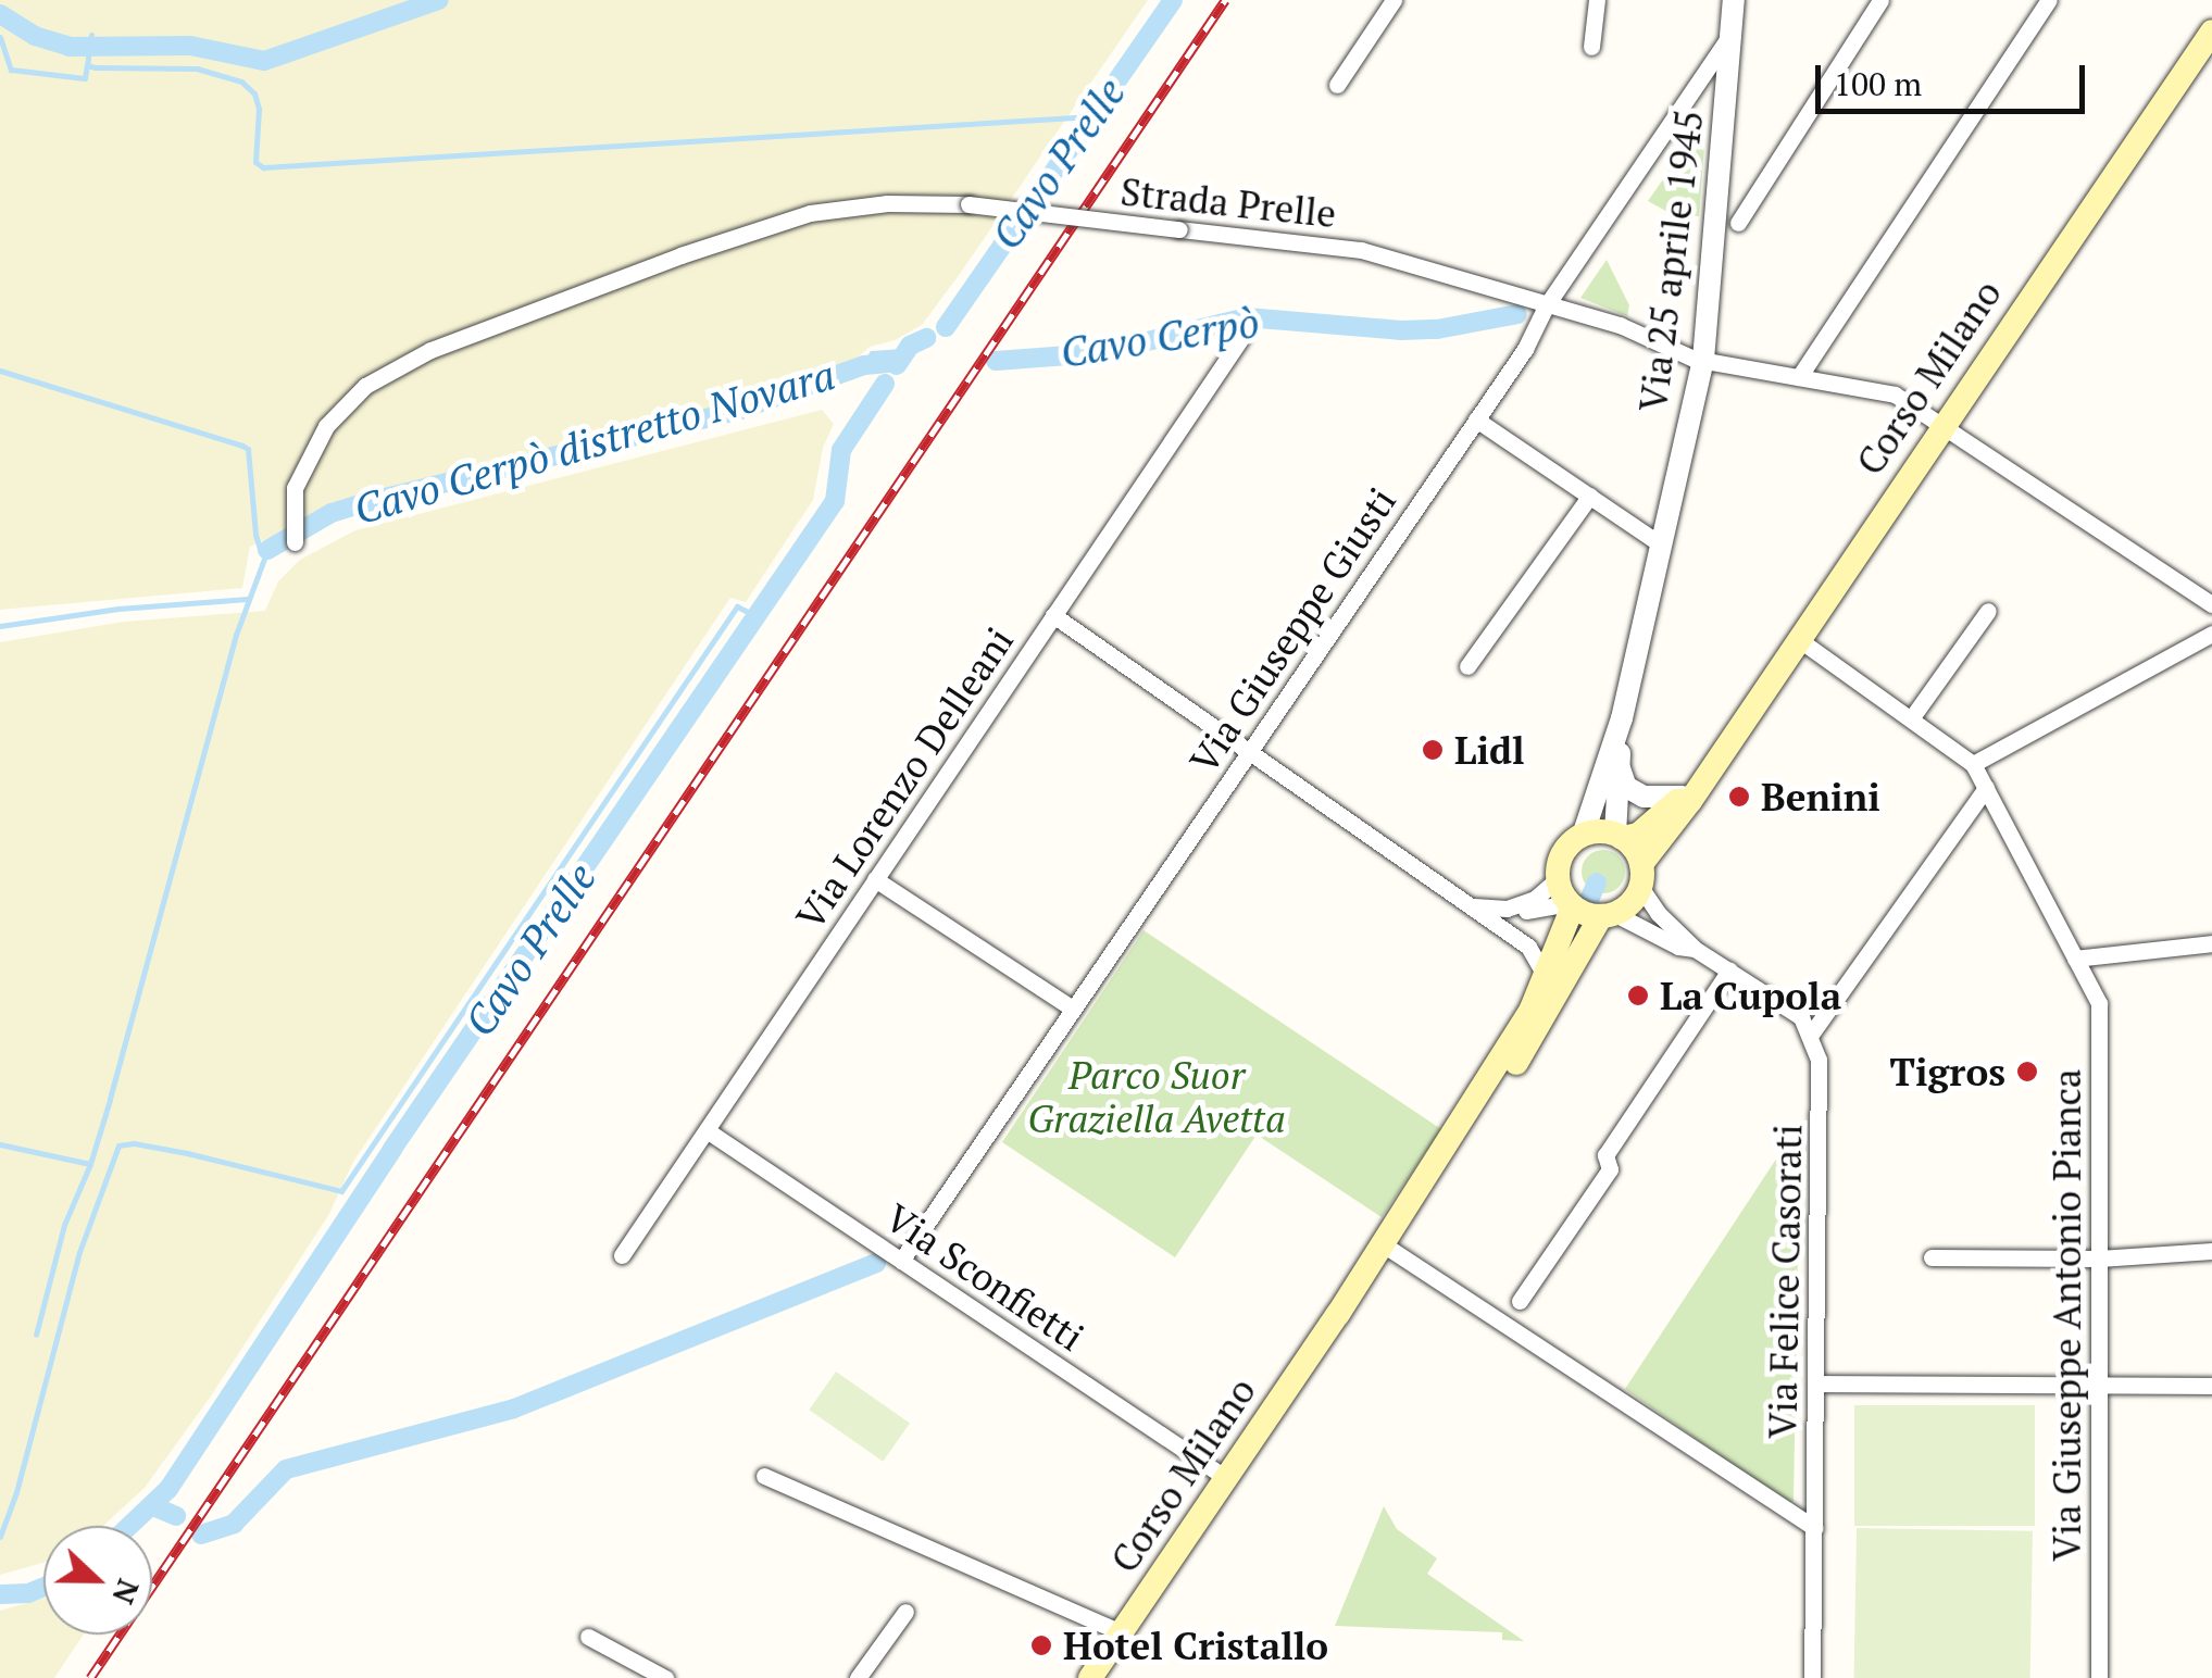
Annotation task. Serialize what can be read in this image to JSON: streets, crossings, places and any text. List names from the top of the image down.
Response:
{
  "streets": {
    "main road": ["Corso Milano"],
    "street": [
      "Strada Prelle",
      "Via 25 aprile 1945",
      "Via Giuseppe Giusti",
      "Via Lorenzo Delleani",
      "Via Sconfietti",
      "Via Felice Casorati",
      "Via Giuseppe Antonio Pianca"
    ]
  },
  "crossings": [
    ["Strada Prelle", "Via 25 aprile 1945"],
    ["Strada Prelle", "Corso Milano"],
    ["Strada Prelle", "Via Giuseppe Giusti"],
    ["Via 25 aprile 1945", "Via Giuseppe Giusti"],
    ["Corso Milano", "Via Sconfietti"],
    ["Via Giuseppe Giusti", "Via Sconfietti"],
    ["Via Lorenzo Delleani", "Via Sconfietti"]
  ],
  "water": ["Cavo Prelle", "Cavo Cerpò", "Cavo Cerpò distretto Novara"],
  "parks": ["Parco Suor Graziella Avetta"],
  "places": [
    "Lidl",
    "Benini",
    "La Cupola",
    "Tigros",
    "Hotel Cristallo"
  ],
  "scale_bar": "100 m",
  "north": "right"
}
